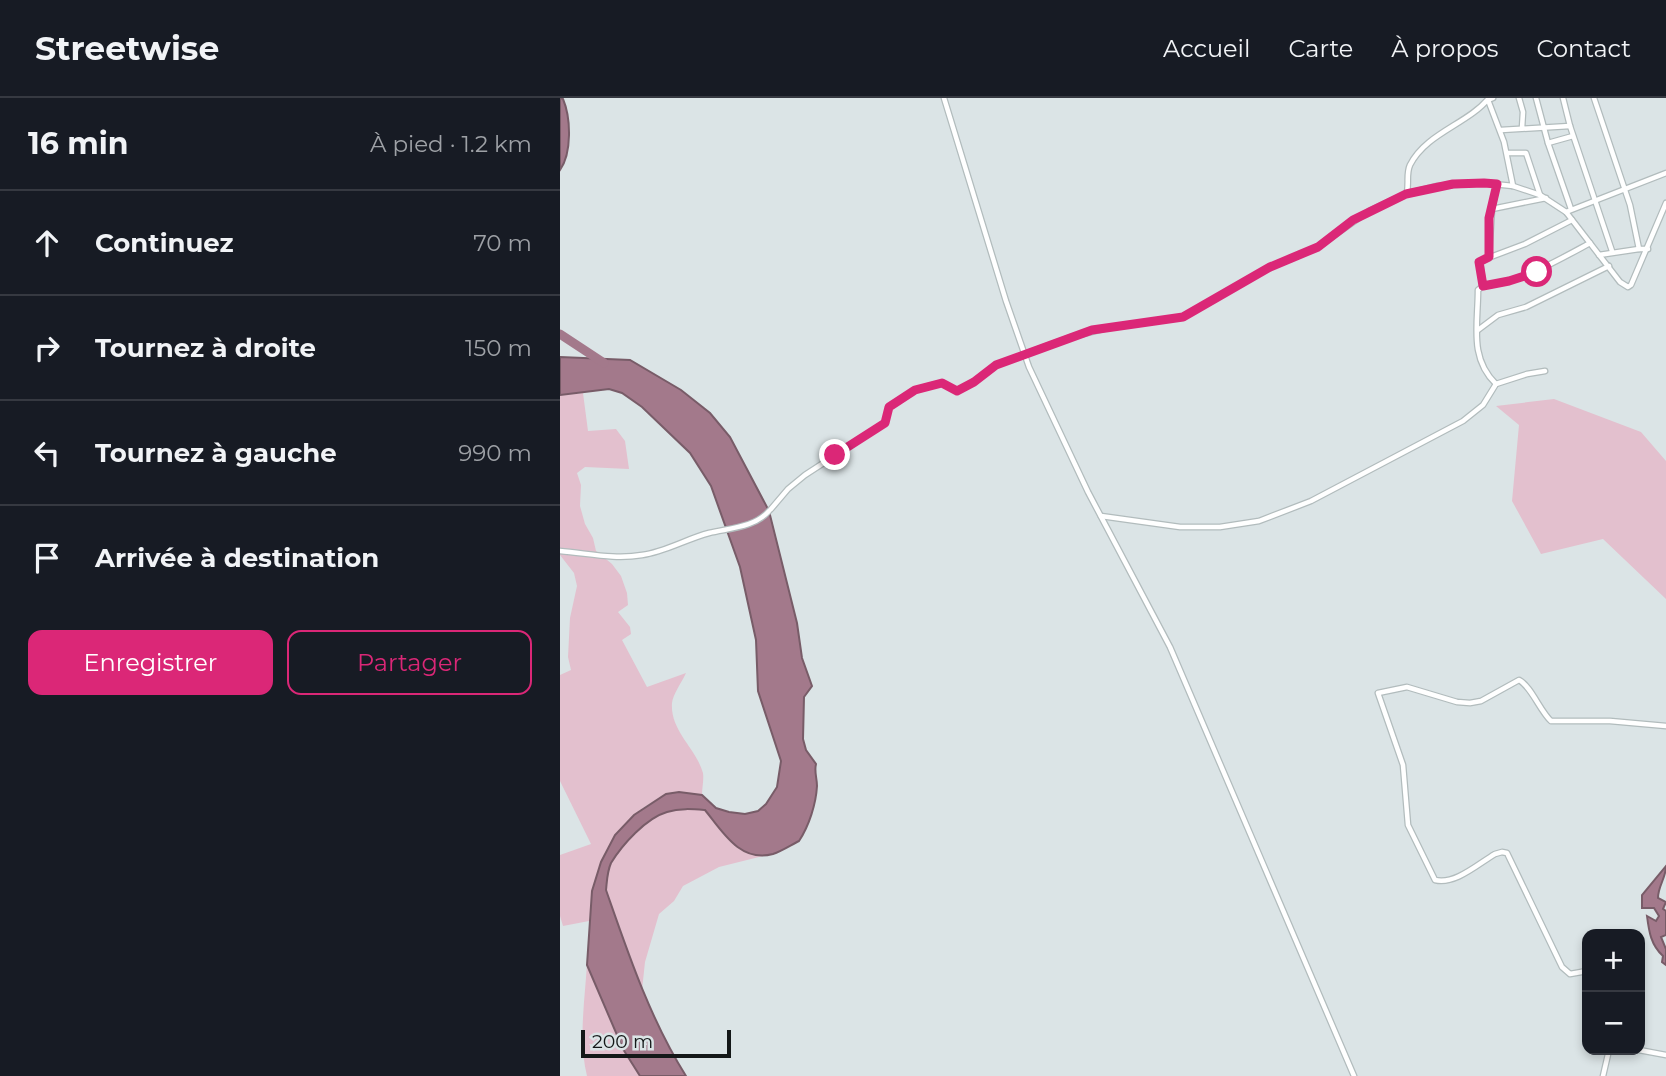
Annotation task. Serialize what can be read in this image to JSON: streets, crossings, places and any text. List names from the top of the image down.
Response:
{
  "scale_bar": "200 m",
  "page": {
    "header": "Streetwise",
    "nav": [
      "Accueil",
      "Carte",
      "À propos",
      "Contact"
    ],
    "heading": ["16 min", "À pied · 1.2 km"],
    "list": [
      ["Continuez", "70 m"],
      ["Tournez à droite", "150 m"],
      ["Tournez à gauche", "990 m"],
      "Arrivée à destination"
    ],
    "buttons": ["Enregistrer", "Partager"],
    "map_buttons": ["+", "−"],
    "scale": "200 m"
  }
}
